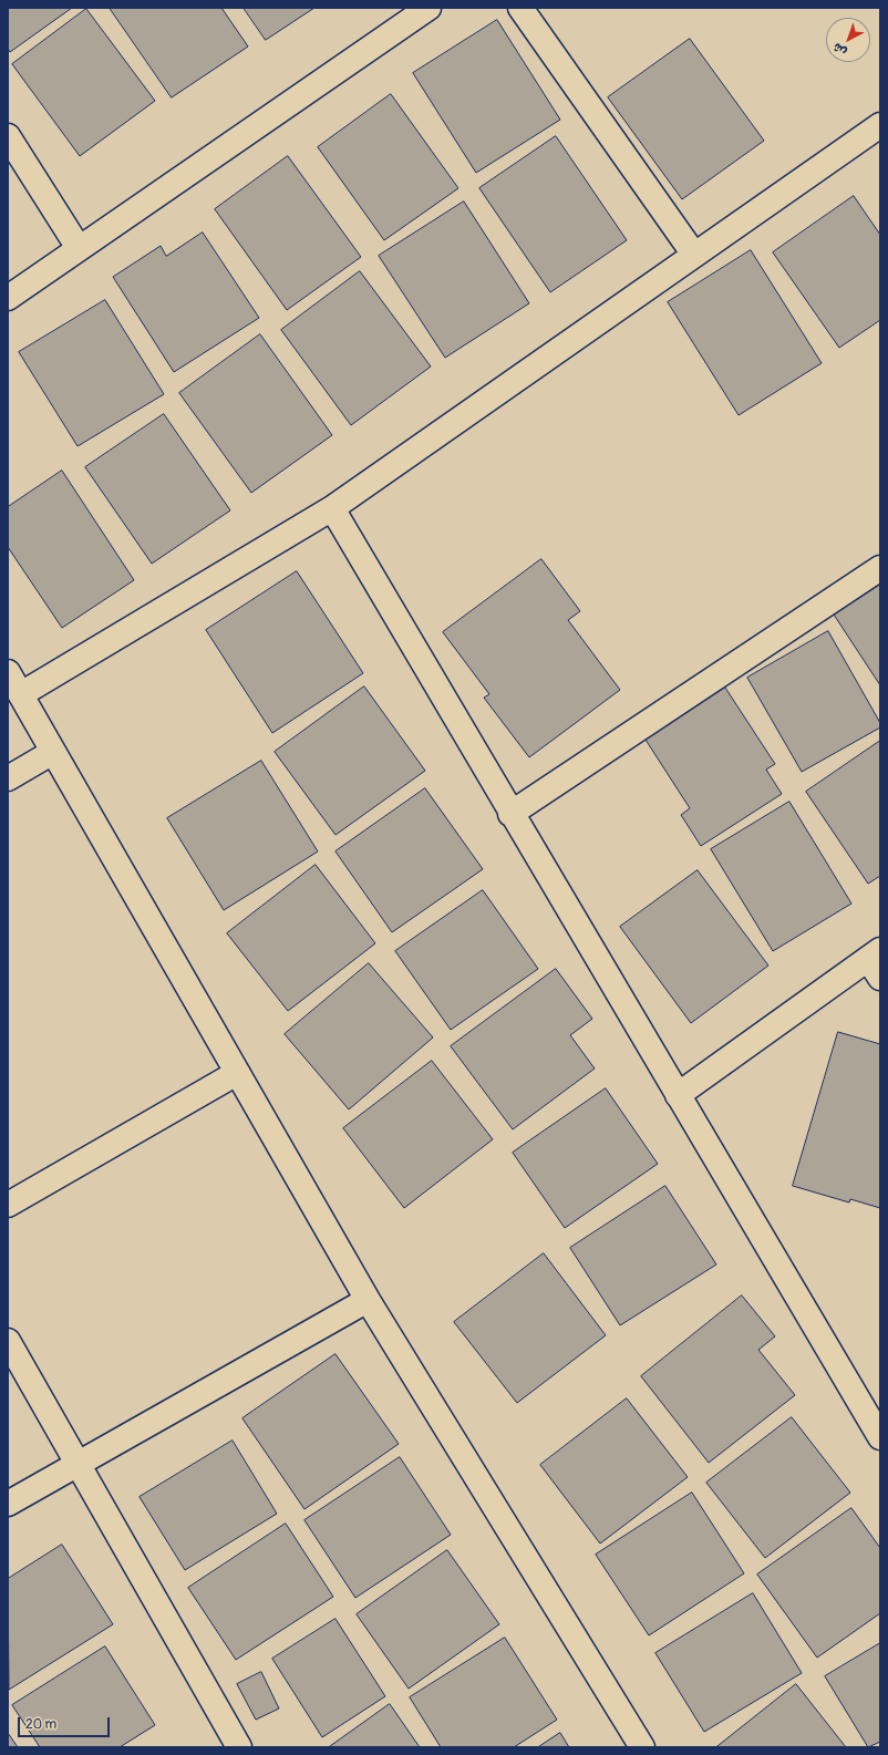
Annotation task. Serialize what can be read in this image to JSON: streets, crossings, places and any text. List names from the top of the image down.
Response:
{
  "scale_bar": "20 m",
  "north": "bottom left"
}
